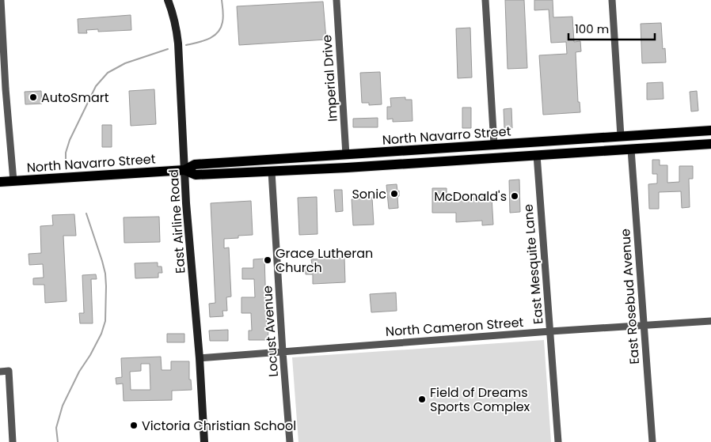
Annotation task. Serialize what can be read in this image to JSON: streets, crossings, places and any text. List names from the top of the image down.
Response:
{
  "streets": {
    "main road": ["North Navarro Street", "East Airline Road"],
    "street": [
      "Imperial Drive",
      "East Mesquite Lane",
      "East Rosebud Avenue",
      "North Cameron Street",
      "Locust Avenue"
    ]
  },
  "crossings": [
    ["Imperial Drive", "North Navarro Street"],
    ["North Navarro Street", "East Airline Road"],
    ["North Navarro Street", "East Mesquite Lane"],
    ["North Navarro Street", "East Rosebud Avenue"],
    ["North Navarro Street", "Locust Avenue"],
    ["East Airline Road", "North Cameron Street"],
    ["East Mesquite Lane", "North Cameron Street"],
    ["East Rosebud Avenue", "North Cameron Street"],
    ["North Cameron Street", "Locust Avenue"]
  ],
  "places": [
    "AutoSmart",
    "Sonic",
    "McDonald's",
    "Grace Lutheran Church",
    "Field of Dreams Sports Complex",
    "Victoria Christian School"
  ],
  "scale_bar": "100 m"
}
